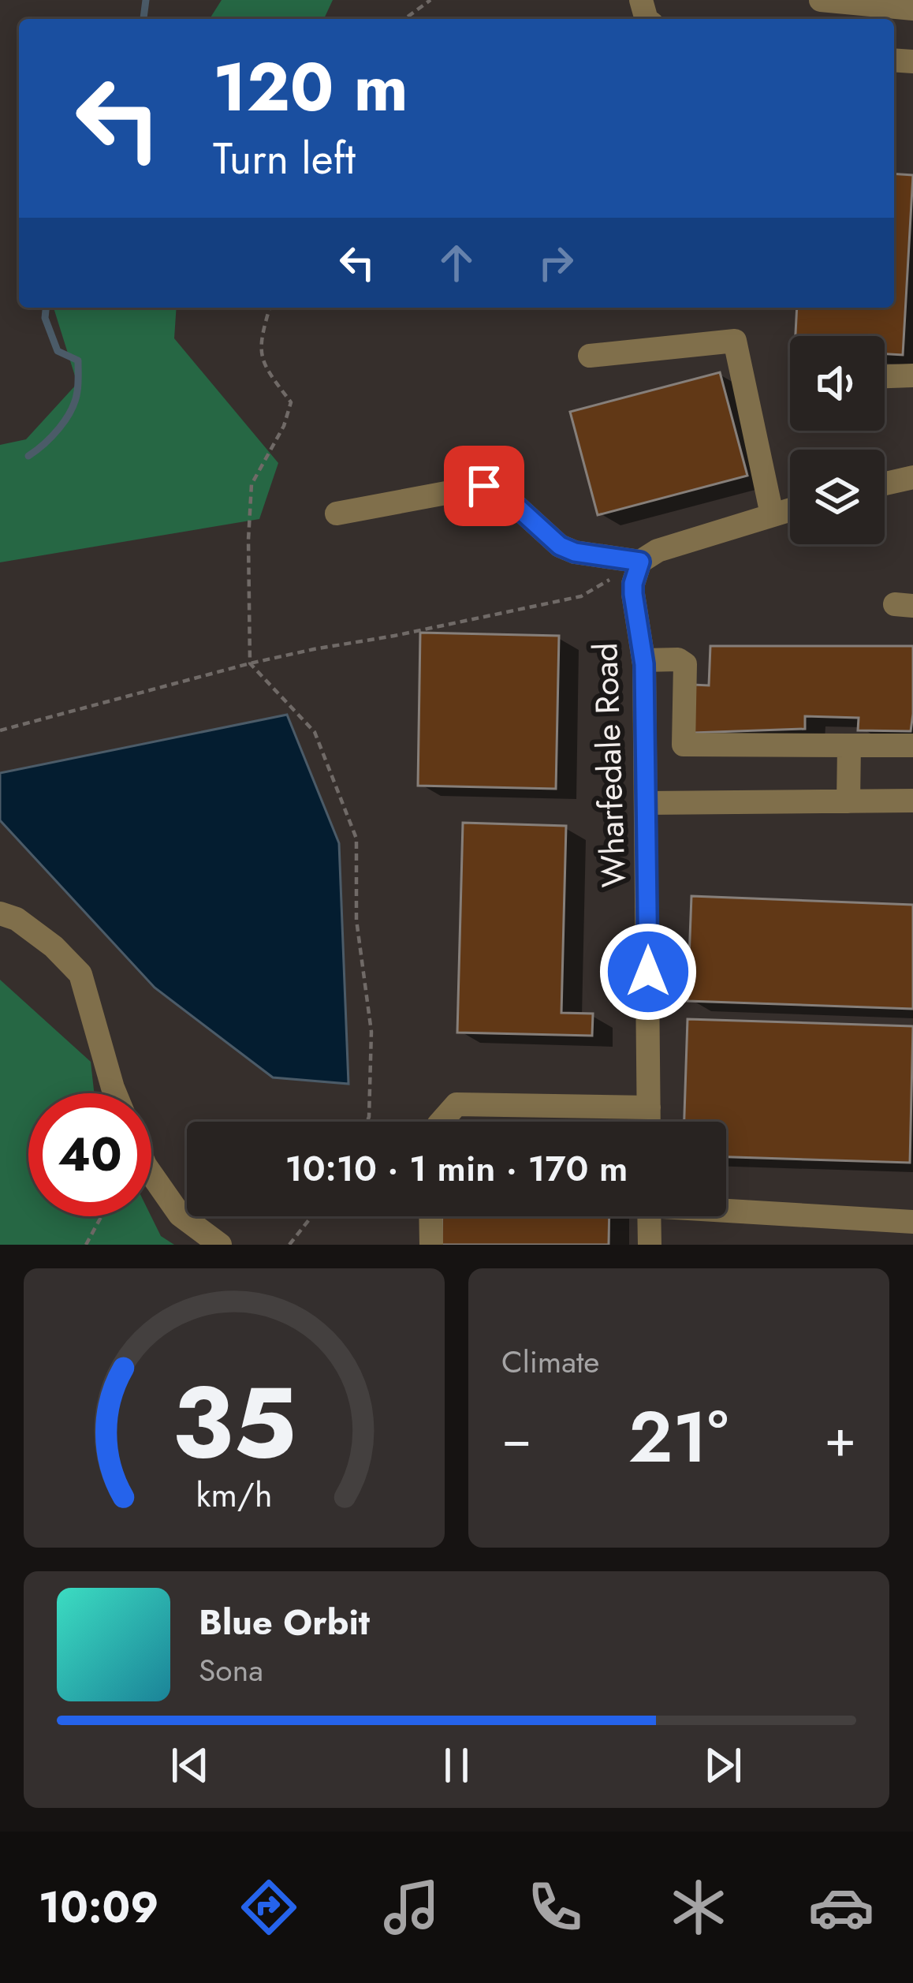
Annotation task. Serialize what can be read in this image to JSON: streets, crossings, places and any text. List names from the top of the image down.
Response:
{
  "streets": {
    "street": ["Wharfedale Road"]
  },
  "page": {
    "turn": ["120 m", "Turn left"],
    "limit": "40",
    "trip": "10:10 · 1 min · 170 m",
    "tile": "Climate",
    "heat": ["−", "21°", "+"],
    "song": ["Blue Orbit", "Sona"],
    "tabs": "10:09",
    "gauge": ["35", "km/h"]
  }
}
